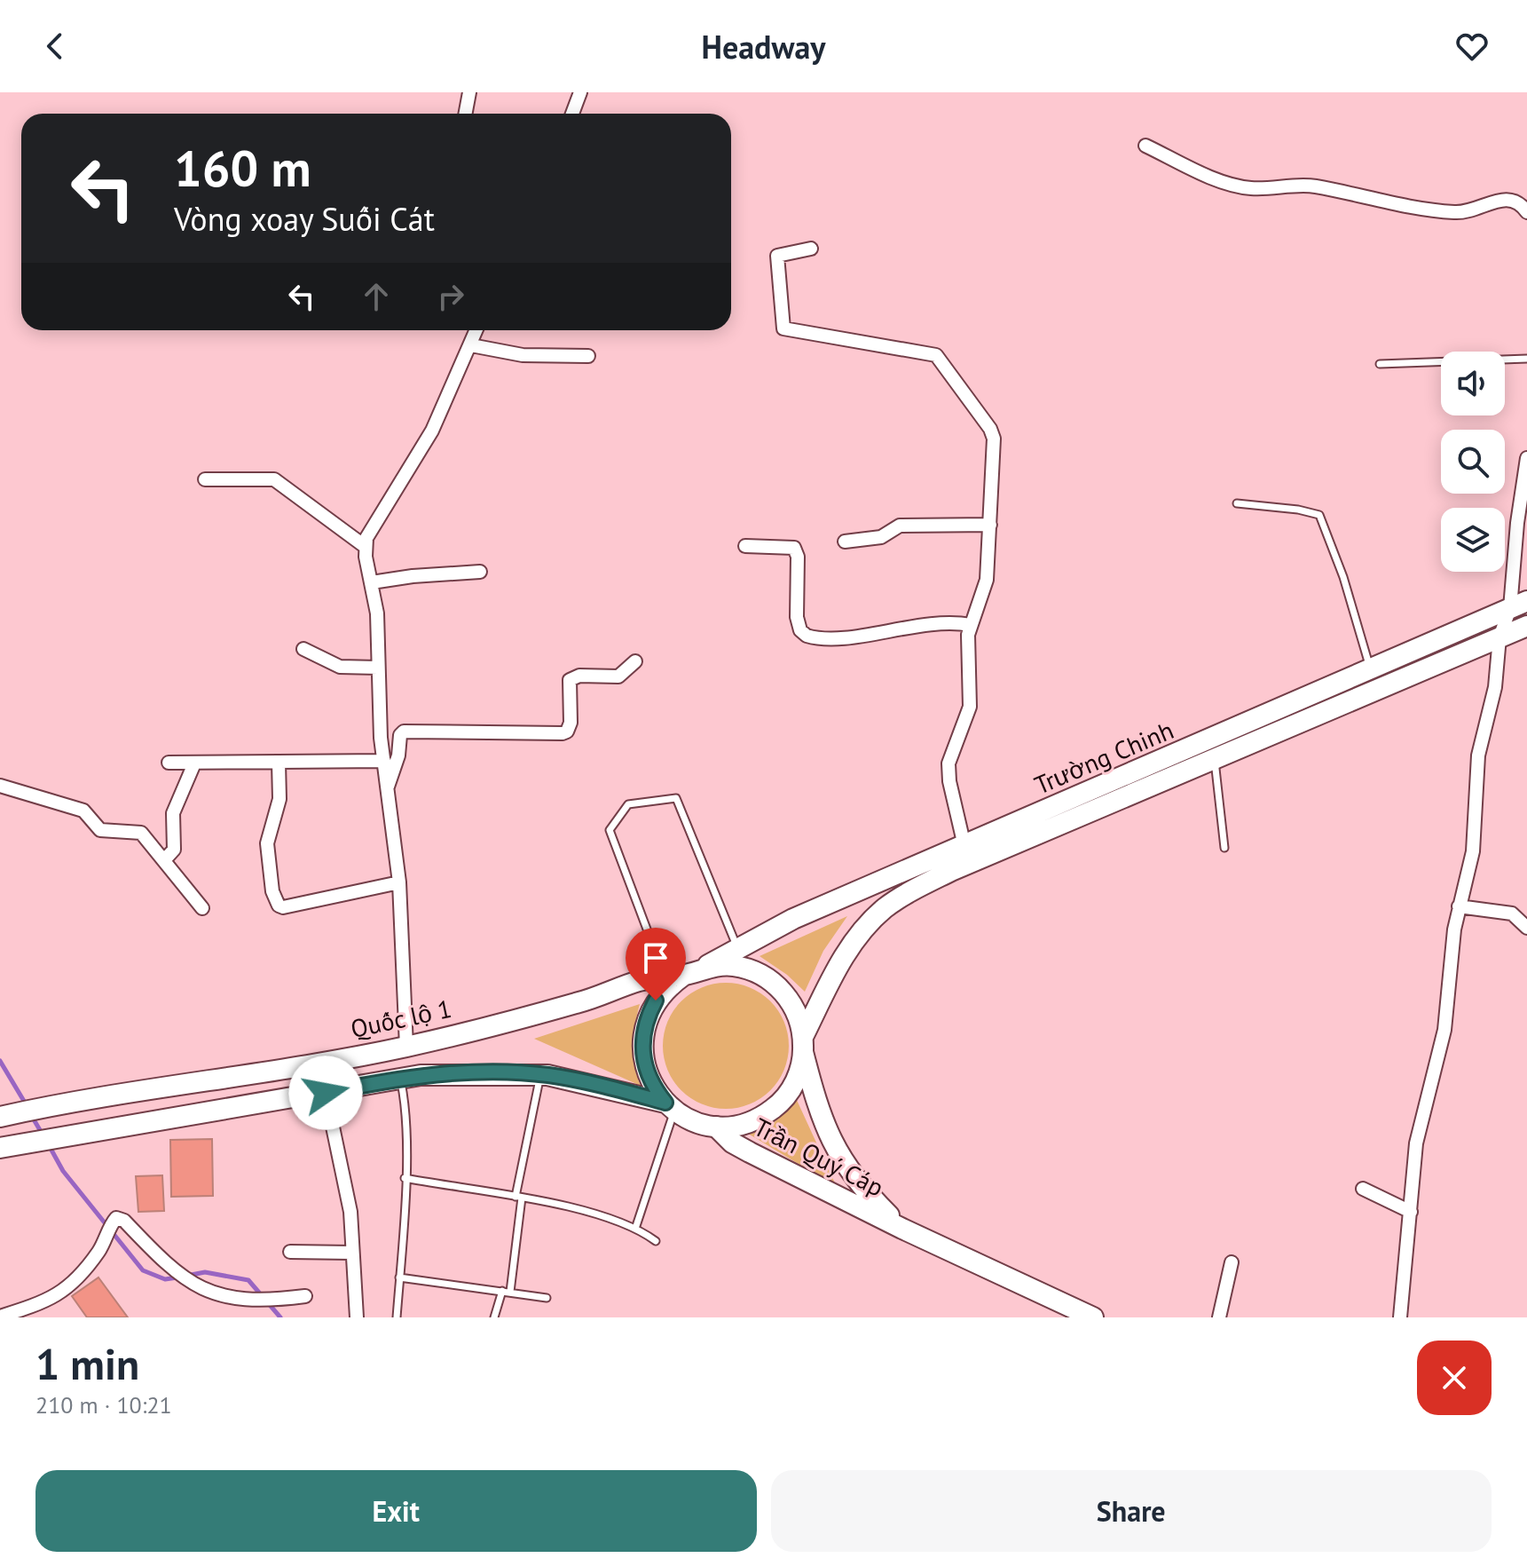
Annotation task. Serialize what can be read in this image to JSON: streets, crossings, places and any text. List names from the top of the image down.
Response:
{
  "streets": {
    "main road": ["Trường Chinh", "Quốc lộ 1", "Trần Quý Cáp"]
  },
  "crossings": [
    ["Trường Chinh", "Quốc lộ 1"],
    ["Trường Chinh", "Trần Quý Cáp"],
    ["Quốc lộ 1", "Trần Quý Cáp"]
  ],
  "page": {
    "header": "Headway",
    "turn": ["160 m", "Vòng xoay Suối Cát"],
    "heading": ["1 min", "210 m · 10:21"],
    "buttons": ["Exit", "Share"]
  }
}
